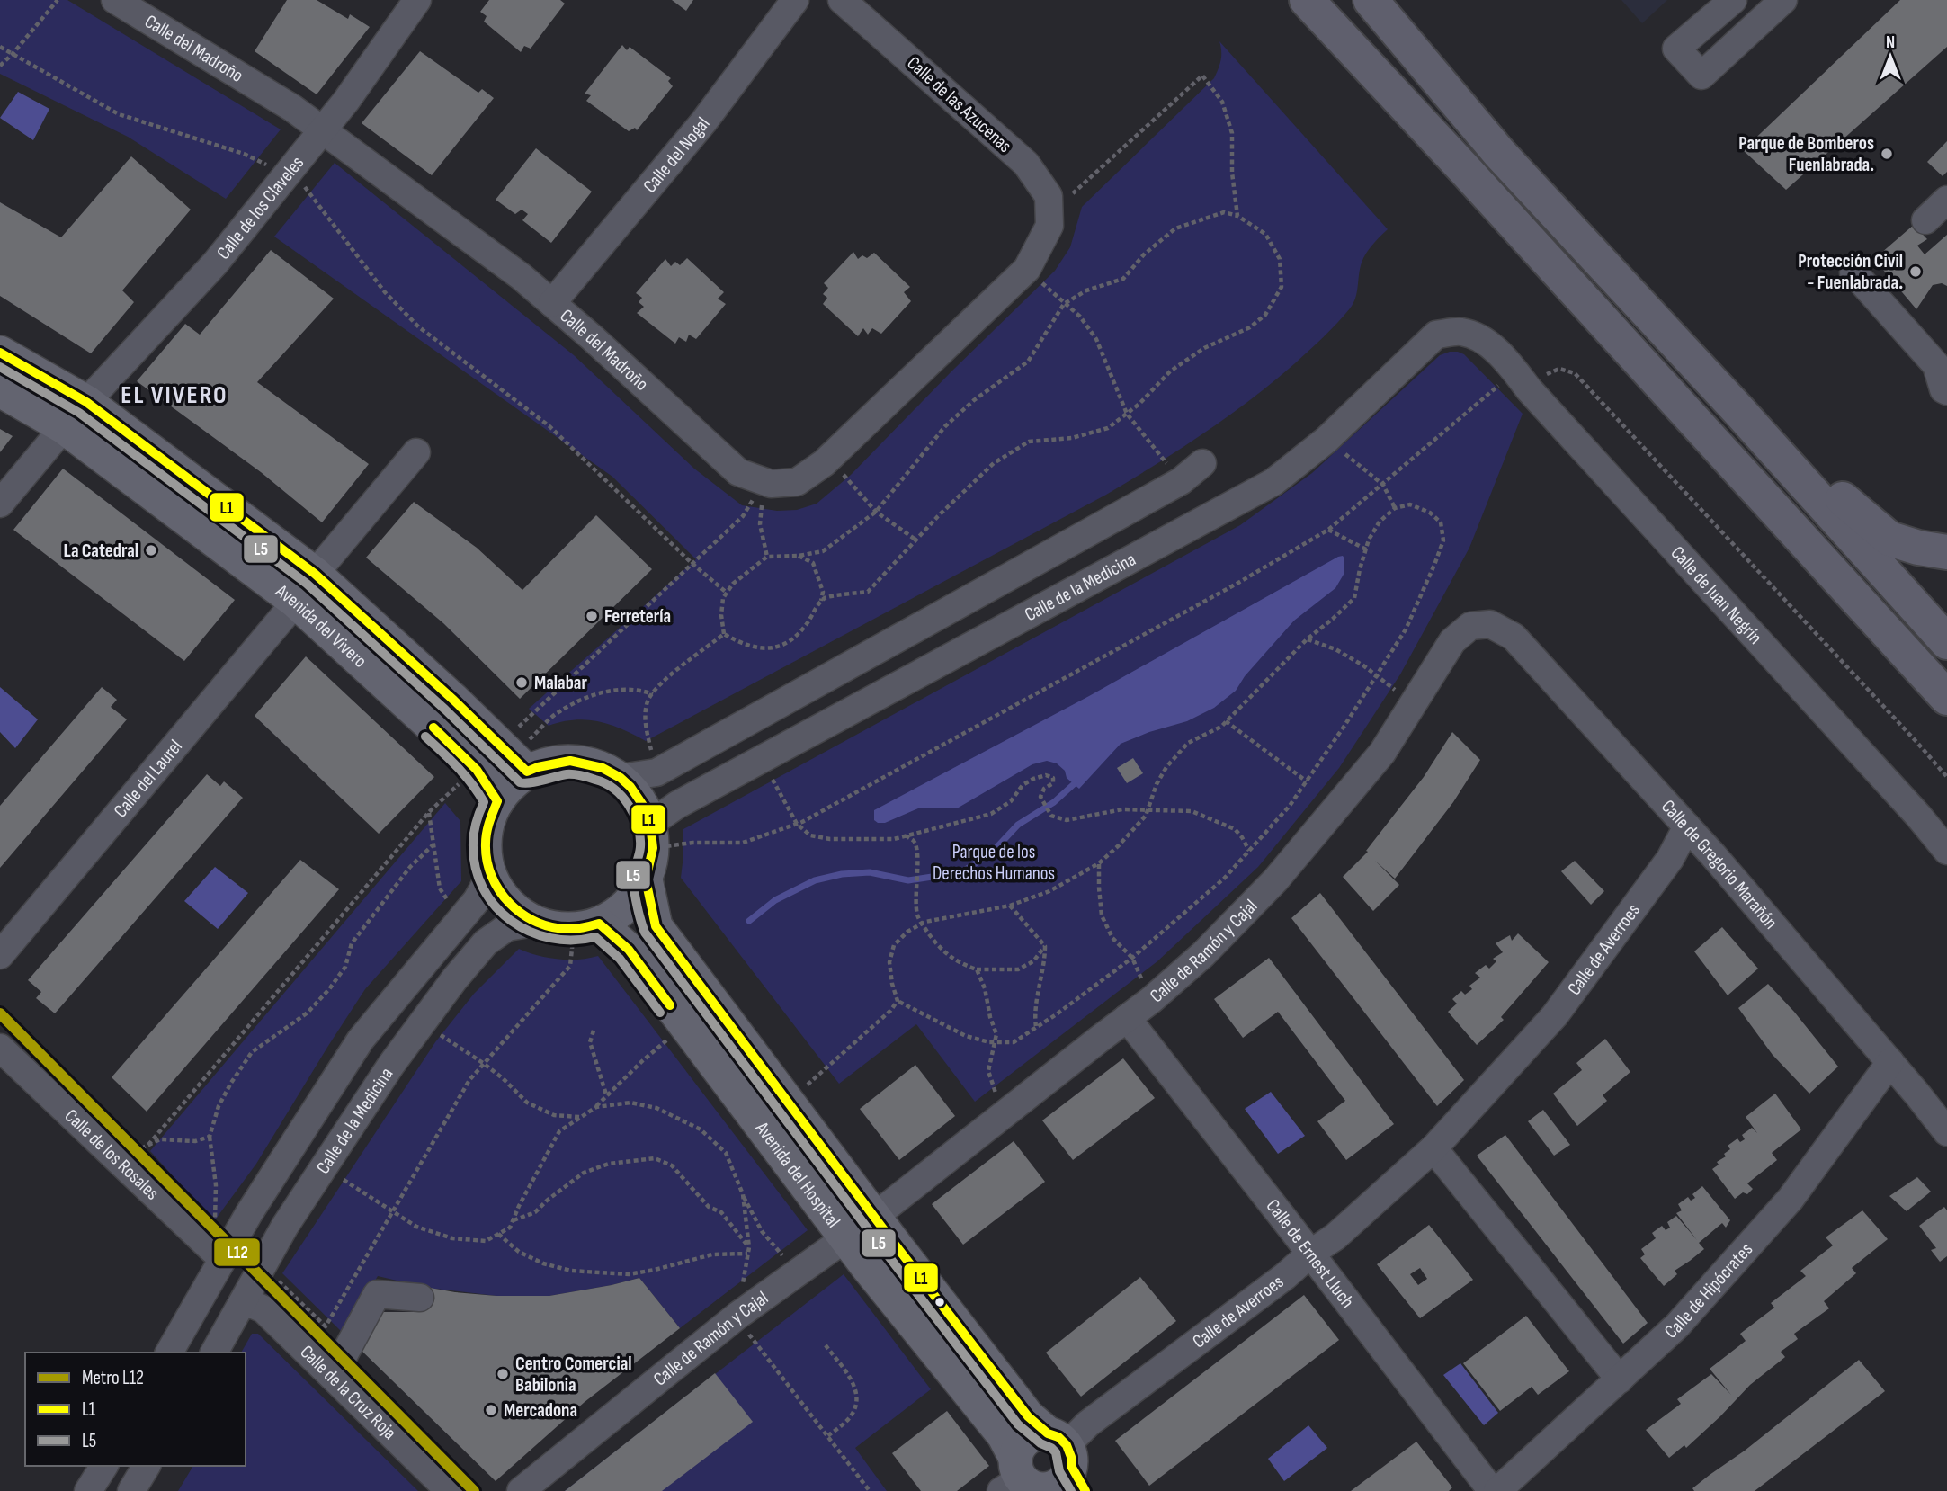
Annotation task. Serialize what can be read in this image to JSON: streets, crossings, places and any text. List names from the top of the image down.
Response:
{
  "streets": {
    "main road": ["Avenida del Vivero", "Avenida del Hospital"],
    "street": [
      "Calle del Madroño",
      "Calle de las Azucenas",
      "Calle del Nogal",
      "Calle de los Claveles",
      "Calle de la Medicina",
      "Calle de Juan Negrín",
      "Calle del Laurel",
      "Calle de Gregorio Marañón",
      "Calle de Averroes",
      "Calle de Ramón y Cajal",
      "Calle de los Rosales",
      "Calle de Ernest Lluch",
      "Calle de Hipócrates",
      "Calle de la Cruz Roja"
    ]
  },
  "crossings": [
    ["Calle del Madroño", "Calle de las Azucenas"],
    ["Calle del Madroño", "Calle del Nogal"],
    ["Calle del Madroño", "Calle de los Claveles"],
    ["Calle de los Claveles", "Avenida del Vivero"],
    ["Calle de la Medicina", "Calle de Juan Negrín"],
    ["Calle de la Medicina", "Avenida del Vivero"],
    ["Calle de la Medicina", "Avenida del Hospital"],
    ["Calle de la Medicina", "Calle de la Cruz Roja"],
    ["Avenida del Vivero", "Calle del Laurel"],
    ["Avenida del Vivero", "Avenida del Hospital"],
    ["Calle de Gregorio Marañón", "Calle de Averroes"],
    ["Calle de Gregorio Marañón", "Calle de Ramón y Cajal"],
    ["Calle de Gregorio Marañón", "Calle de Hipócrates"],
    ["Calle de Averroes", "Avenida del Hospital"],
    ["Calle de Averroes", "Calle de Ernest Lluch"],
    ["Calle de Ramón y Cajal", "Avenida del Hospital"],
    ["Calle de Ramón y Cajal", "Calle de Ernest Lluch"]
  ],
  "districts": ["EL VIVERO"],
  "parks": ["Parque de los Derechos Humanos"],
  "places": [
    "Parque de Bomberos Fuenlabrada.",
    "Protección Civil - Fuenlabrada.",
    "La Catedral",
    "Ferretería",
    "Malabar",
    "Centro Comercial Babilonia",
    "Mercadona"
  ],
  "lines": ["transit line L1", "transit line L5", "metro line L12"],
  "legend": ["Metro L12", "L1", "L5"],
  "north": "top"
}
